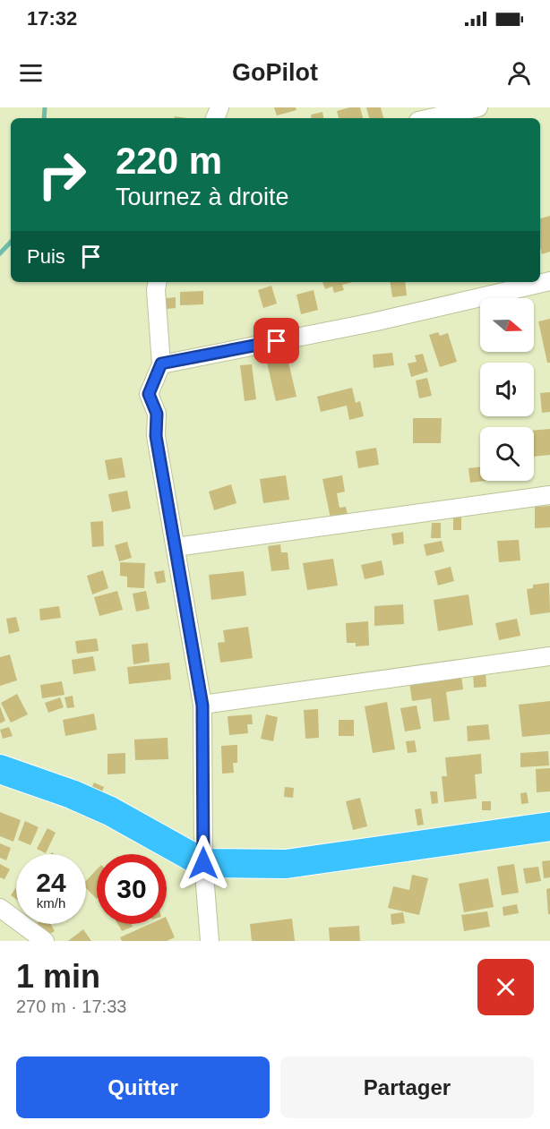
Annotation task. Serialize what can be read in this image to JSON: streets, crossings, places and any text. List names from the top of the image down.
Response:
{
  "north": "right",
  "page": {
    "status": "17:32",
    "header": "GoPilot",
    "turn": ["220 m", "Tournez à droite"],
    "then": "Puis",
    "speed": "24 km/h",
    "limit": "30",
    "heading": ["1 min", "270 m · 17:33"],
    "buttons": ["Quitter", "Partager"]
  }
}
